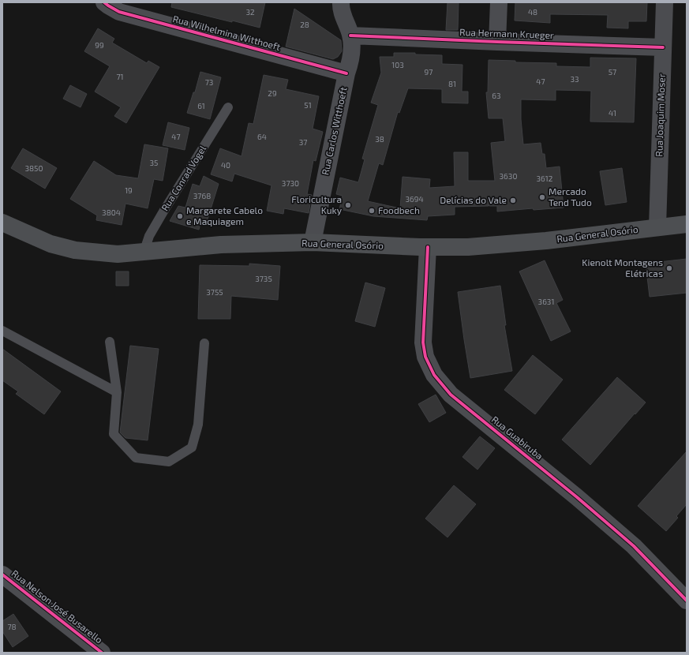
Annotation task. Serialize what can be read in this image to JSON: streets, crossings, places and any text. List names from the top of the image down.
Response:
{
  "streets": {
    "main road": ["Rua General Osório"],
    "street": [
      "Rua Wilhelmina Witthoeft",
      "Rua Hermann Krueger",
      "Rua Joaquim Moser",
      "Rua Carlos Witthoeft",
      "Rua Guabiruba",
      "Rua Nelson José Busarello"
    ],
    "lane": ["Rua Conrad Vogel"]
  },
  "crossings": [
    ["Rua Wilhelmina Witthoeft", "Rua Carlos Witthoeft"],
    ["Rua Hermann Krueger", "Rua Joaquim Moser"],
    ["Rua Hermann Krueger", "Rua Carlos Witthoeft"],
    ["Rua Joaquim Moser", "Rua General Osório"],
    ["Rua Carlos Witthoeft", "Rua General Osório"],
    ["Rua Conrad Vogel", "Rua General Osório"],
    ["Rua General Osório", "Rua Guabiruba"]
  ],
  "places": [
    "Mercado Tend Tudo",
    "Delícias do Vale",
    "Floricultura Kuky",
    "Foodbech",
    "Margarete Cabelo e Maquiagem",
    "Kienolt Montagens Elétricas"
  ],
  "house_numbers": [
    "32",
    "48",
    "28",
    "99",
    "103",
    "97",
    "57",
    "71",
    "33",
    "47",
    "73",
    "81",
    "29",
    "63",
    "51",
    "61",
    "41",
    "47",
    "64",
    "38",
    "37",
    "35",
    "40",
    "3850",
    "3630",
    "3612",
    "3730",
    "19",
    "3768",
    "3694",
    "3804",
    "3735",
    "3755",
    "3631",
    "78"
  ]
}
